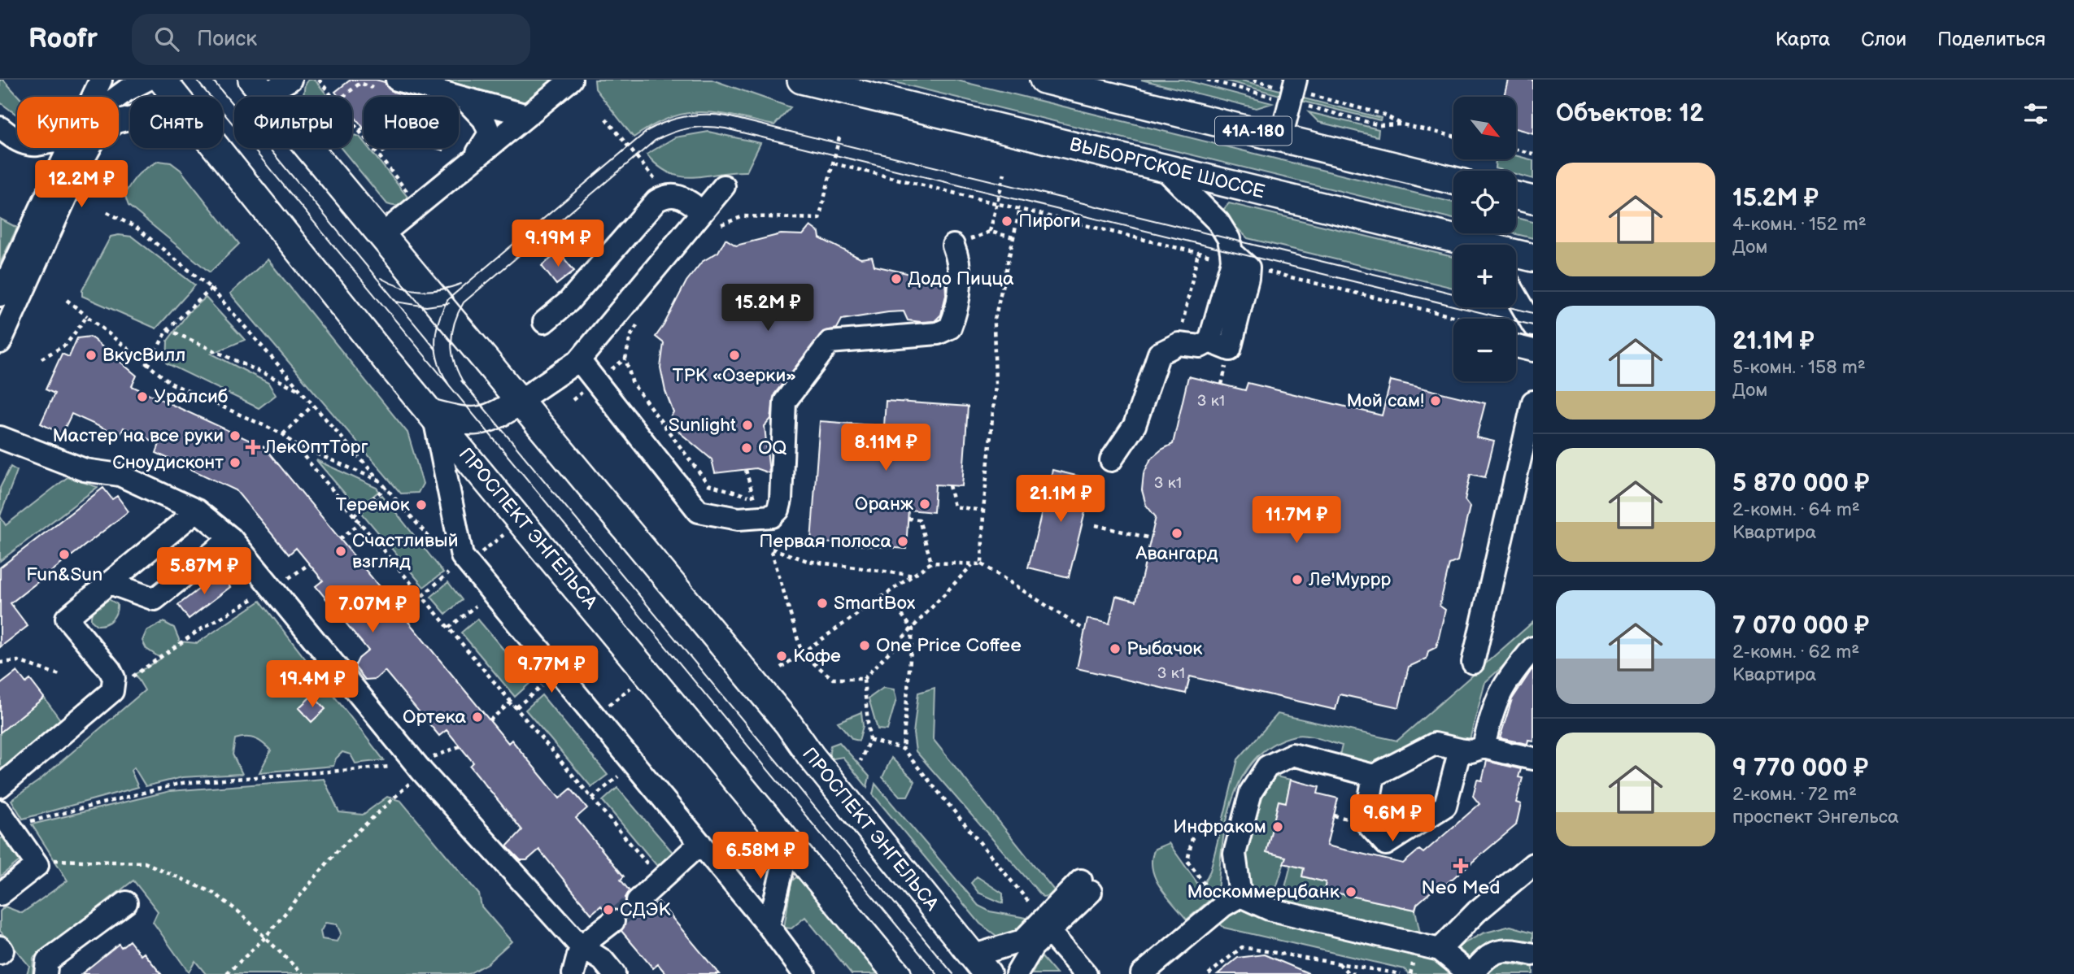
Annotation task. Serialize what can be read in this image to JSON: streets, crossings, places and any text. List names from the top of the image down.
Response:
{
  "streets": {
    "main road": ["41А-180", "ВЫБОРГСКОЕ ШОССЕ", "ПРОСПЕКТ ЭНГЕЛЬСА"]
  },
  "places": {
    "other": [
      "Пироги",
      "Додо Пицца",
      "ВкусВилл",
      "ТРК «Озерки»",
      "Уралсиб",
      "Мой сам!",
      "Sunlight",
      "Мастер на все руки",
      "OQ",
      "Сноудисконт",
      "Оранж",
      "Теремок",
      "Авангард",
      "Первая полоса",
      "Счастливый взгляд",
      "Fun&Sun",
      "Ле'Муррр",
      "SmartBox",
      "One Price Coffee",
      "Рыбачок",
      "Кофе",
      "Ортека",
      "Инфраком",
      "Москоммерцбанк",
      "СДЭК"
    ],
    "health": ["ЛекОптТорг", "Neo Med"]
  },
  "house_numbers": ["3 к1", "3 к1", "3 к1"],
  "north": "bottom right",
  "page": {
    "header": "Roofr",
    "search": "Поиск",
    "nav": ["Карта", "Слои", "Поделиться"],
    "heading": "Объектов: 12",
    "map_buttons": ["+", "−"],
    "chip": [
      "Купить",
      "Снять",
      "Фильтры",
      "Новое"
    ],
    "list": [
      {
        "name": "15.2M ₽",
        "note": "4-комн. · 152 m² · Дом"
      },
      {
        "name": "21.1M ₽",
        "note": "5-комн. · 158 m² · Дом"
      },
      {
        "name": "5 870 000 ₽",
        "note": "2-комн. · 64 m² · Квартира"
      },
      {
        "name": "7 070 000 ₽",
        "note": "2-комн. · 62 m² · Квартира"
      },
      {
        "name": "9 770 000 ₽",
        "note": "2-комн. · 72 m² · проспект Энгельса"
      }
    ],
    "price": [
      "12.2M ₽",
      "9.19M ₽",
      "15.2M ₽",
      "8.11M ₽",
      "21.1M ₽",
      "11.7M ₽",
      "5.87M ₽",
      "7.07M ₽",
      "9.77M ₽",
      "19.4M ₽",
      "9.6M ₽",
      "6.58M ₽"
    ]
  }
}
